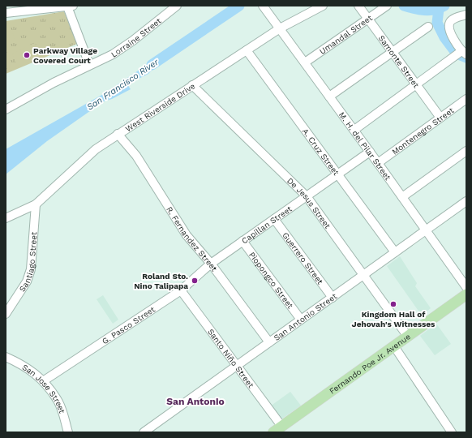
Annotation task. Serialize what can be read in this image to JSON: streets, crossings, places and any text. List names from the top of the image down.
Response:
{
  "streets": {
    "main road": ["Fernando Poe Jr. Avenue"],
    "street": [
      "Umandal Street",
      "Lorraine Street",
      "Samonte Street",
      "West Riverside Drive",
      "Montenegro Street",
      "M. H. del Pilar Street",
      "A. Cruz Street",
      "De Jesus Street",
      "Capillan Street",
      "R. Fernandez Street",
      "Guerrero Street",
      "Santiago Street",
      "Piopongco Street",
      "San Antonio Street",
      "G. Pasco Street",
      "Santo Niño Street",
      "San Jose Street"
    ]
  },
  "crossings": [
    ["Umandal Street", "Samonte Street"],
    ["Umandal Street", "M. H. del Pilar Street"],
    ["Samonte Street", "Montenegro Street"],
    ["West Riverside Drive", "M. H. del Pilar Street"],
    ["West Riverside Drive", "A. Cruz Street"],
    ["West Riverside Drive", "De Jesus Street"],
    ["West Riverside Drive", "R. Fernandez Street"],
    ["West Riverside Drive", "Santiago Street"],
    ["Montenegro Street", "M. H. del Pilar Street"],
    ["M. H. del Pilar Street", "Capillan Street"],
    ["M. H. del Pilar Street", "San Antonio Street"],
    ["A. Cruz Street", "Capillan Street"],
    ["A. Cruz Street", "San Antonio Street"],
    ["De Jesus Street", "Capillan Street"],
    ["De Jesus Street", "San Antonio Street"],
    ["De Jesus Street", "Fernando Poe Jr. Avenue"],
    ["Capillan Street", "R. Fernandez Street"],
    ["Capillan Street", "Guerrero Street"],
    ["Capillan Street", "Piopongco Street"],
    ["Capillan Street", "G. Pasco Street"],
    ["R. Fernandez Street", "San Antonio Street"],
    ["R. Fernandez Street", "G. Pasco Street"],
    ["Guerrero Street", "San Antonio Street"],
    ["Piopongco Street", "San Antonio Street"],
    ["San Antonio Street", "Santo Niño Street"],
    ["G. Pasco Street", "Santo Niño Street"],
    ["G. Pasco Street", "San Jose Street"],
    ["Santo Niño Street", "Fernando Poe Jr. Avenue"]
  ],
  "districts": ["San Antonio"],
  "water": ["San Francisco River"],
  "places": ["Parkway Village Covered Court", "Roland Sto. Nino Talipapa", "Kingdom Hall of Jehovah's Witnesses"]
}
